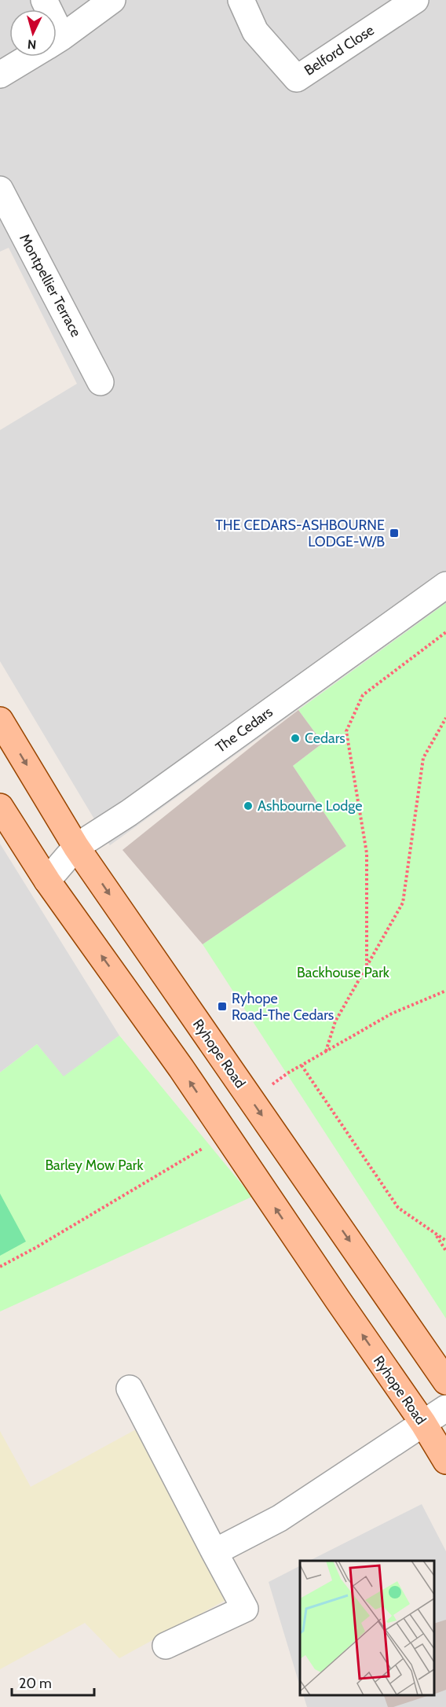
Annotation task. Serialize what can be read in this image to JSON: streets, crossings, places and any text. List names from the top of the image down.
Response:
{
  "streets": {
    "main road": ["Ryhope Road"],
    "street": ["Belford Close", "Montpellier Terrace", "The Cedars"]
  },
  "crossings": [
    ["The Cedars", "Ryhope Road"]
  ],
  "parks": ["Backhouse Park", "Barley Mow Park"],
  "places": {
    "transit": ["THE CEDARS-ASHBOURNE LODGE-W/B", "Ryhope Road-The Cedars"],
    "other": ["Cedars", "Ashbourne Lodge"]
  },
  "scale_bar": "20 m",
  "north": "bottom"
}
